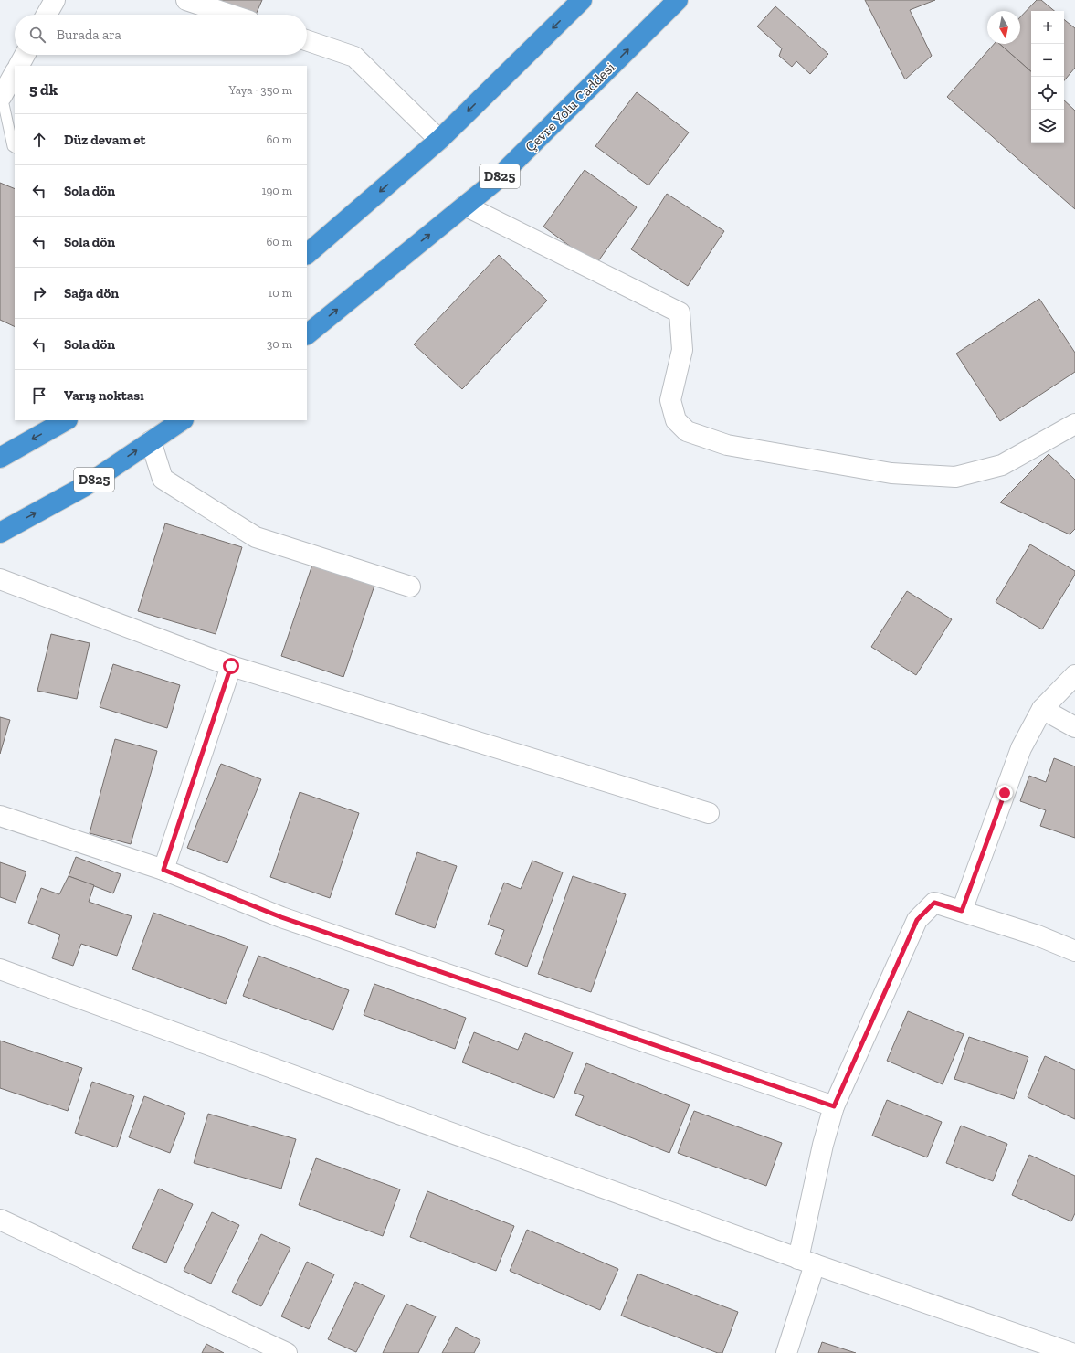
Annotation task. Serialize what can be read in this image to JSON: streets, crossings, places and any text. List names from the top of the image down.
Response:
{
  "streets": {
    "highway": ["Çevre Yolu Caddesi", "D825"]
  },
  "north": "bottom",
  "page": {
    "map_buttons": ["+", "−"],
    "search": "Burada ara",
    "heading": ["5 dk", "Yaya · 350 m"],
    "list": [
      ["Düz devam et", "60 m"],
      ["Sola dön", "190 m"],
      ["Sola dön", "60 m"],
      ["Sağa dön", "10 m"],
      ["Sola dön", "30 m"],
      "Varış noktası"
    ]
  }
}
